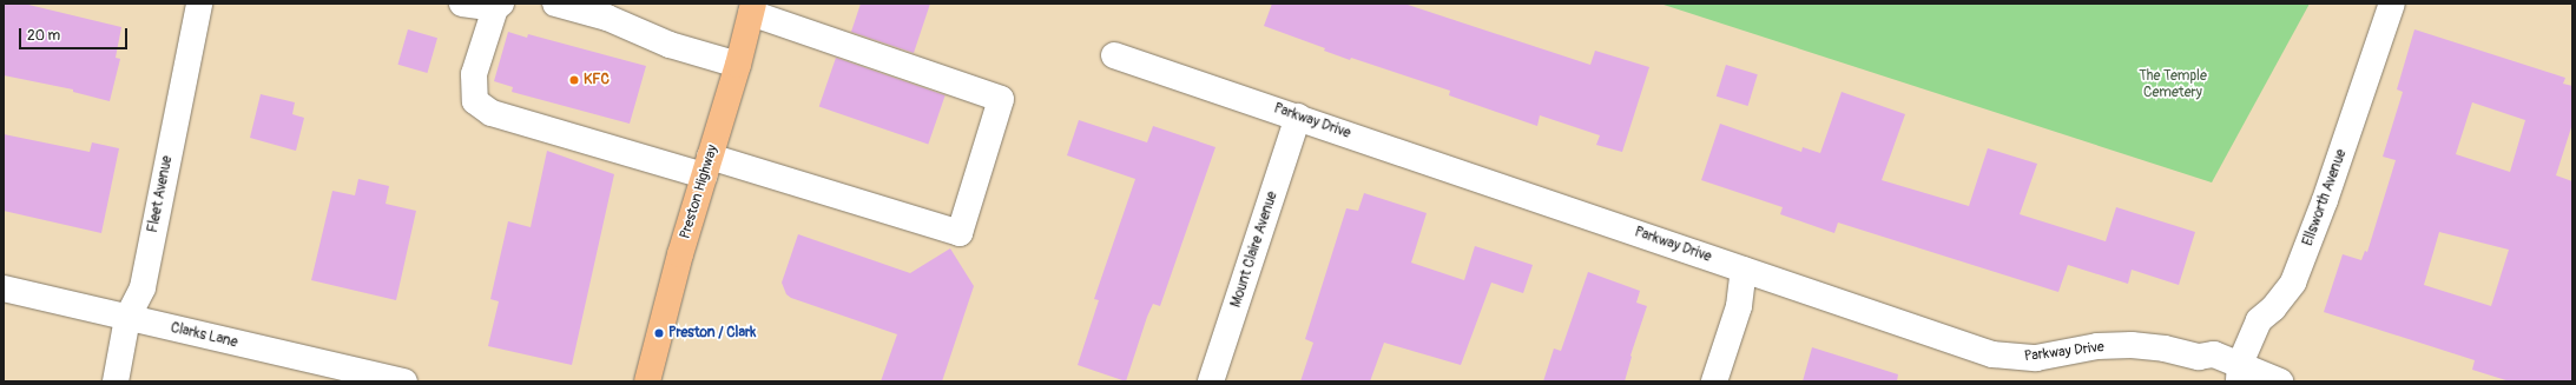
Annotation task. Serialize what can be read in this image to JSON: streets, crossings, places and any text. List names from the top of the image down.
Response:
{
  "streets": {
    "main road": ["Preston Highway"],
    "street": [
      "Parkway Drive",
      "Fleet Avenue",
      "Ellsworth Avenue",
      "Mount Claire Avenue",
      "Clarks Lane"
    ]
  },
  "crossings": [
    ["Parkway Drive", "Ellsworth Avenue"],
    ["Parkway Drive", "Mount Claire Avenue"],
    ["Fleet Avenue", "Clarks Lane"]
  ],
  "parks": ["The Temple Cemetery"],
  "places": ["KFC", "Preston / Clark"],
  "scale_bar": "20 m"
}
